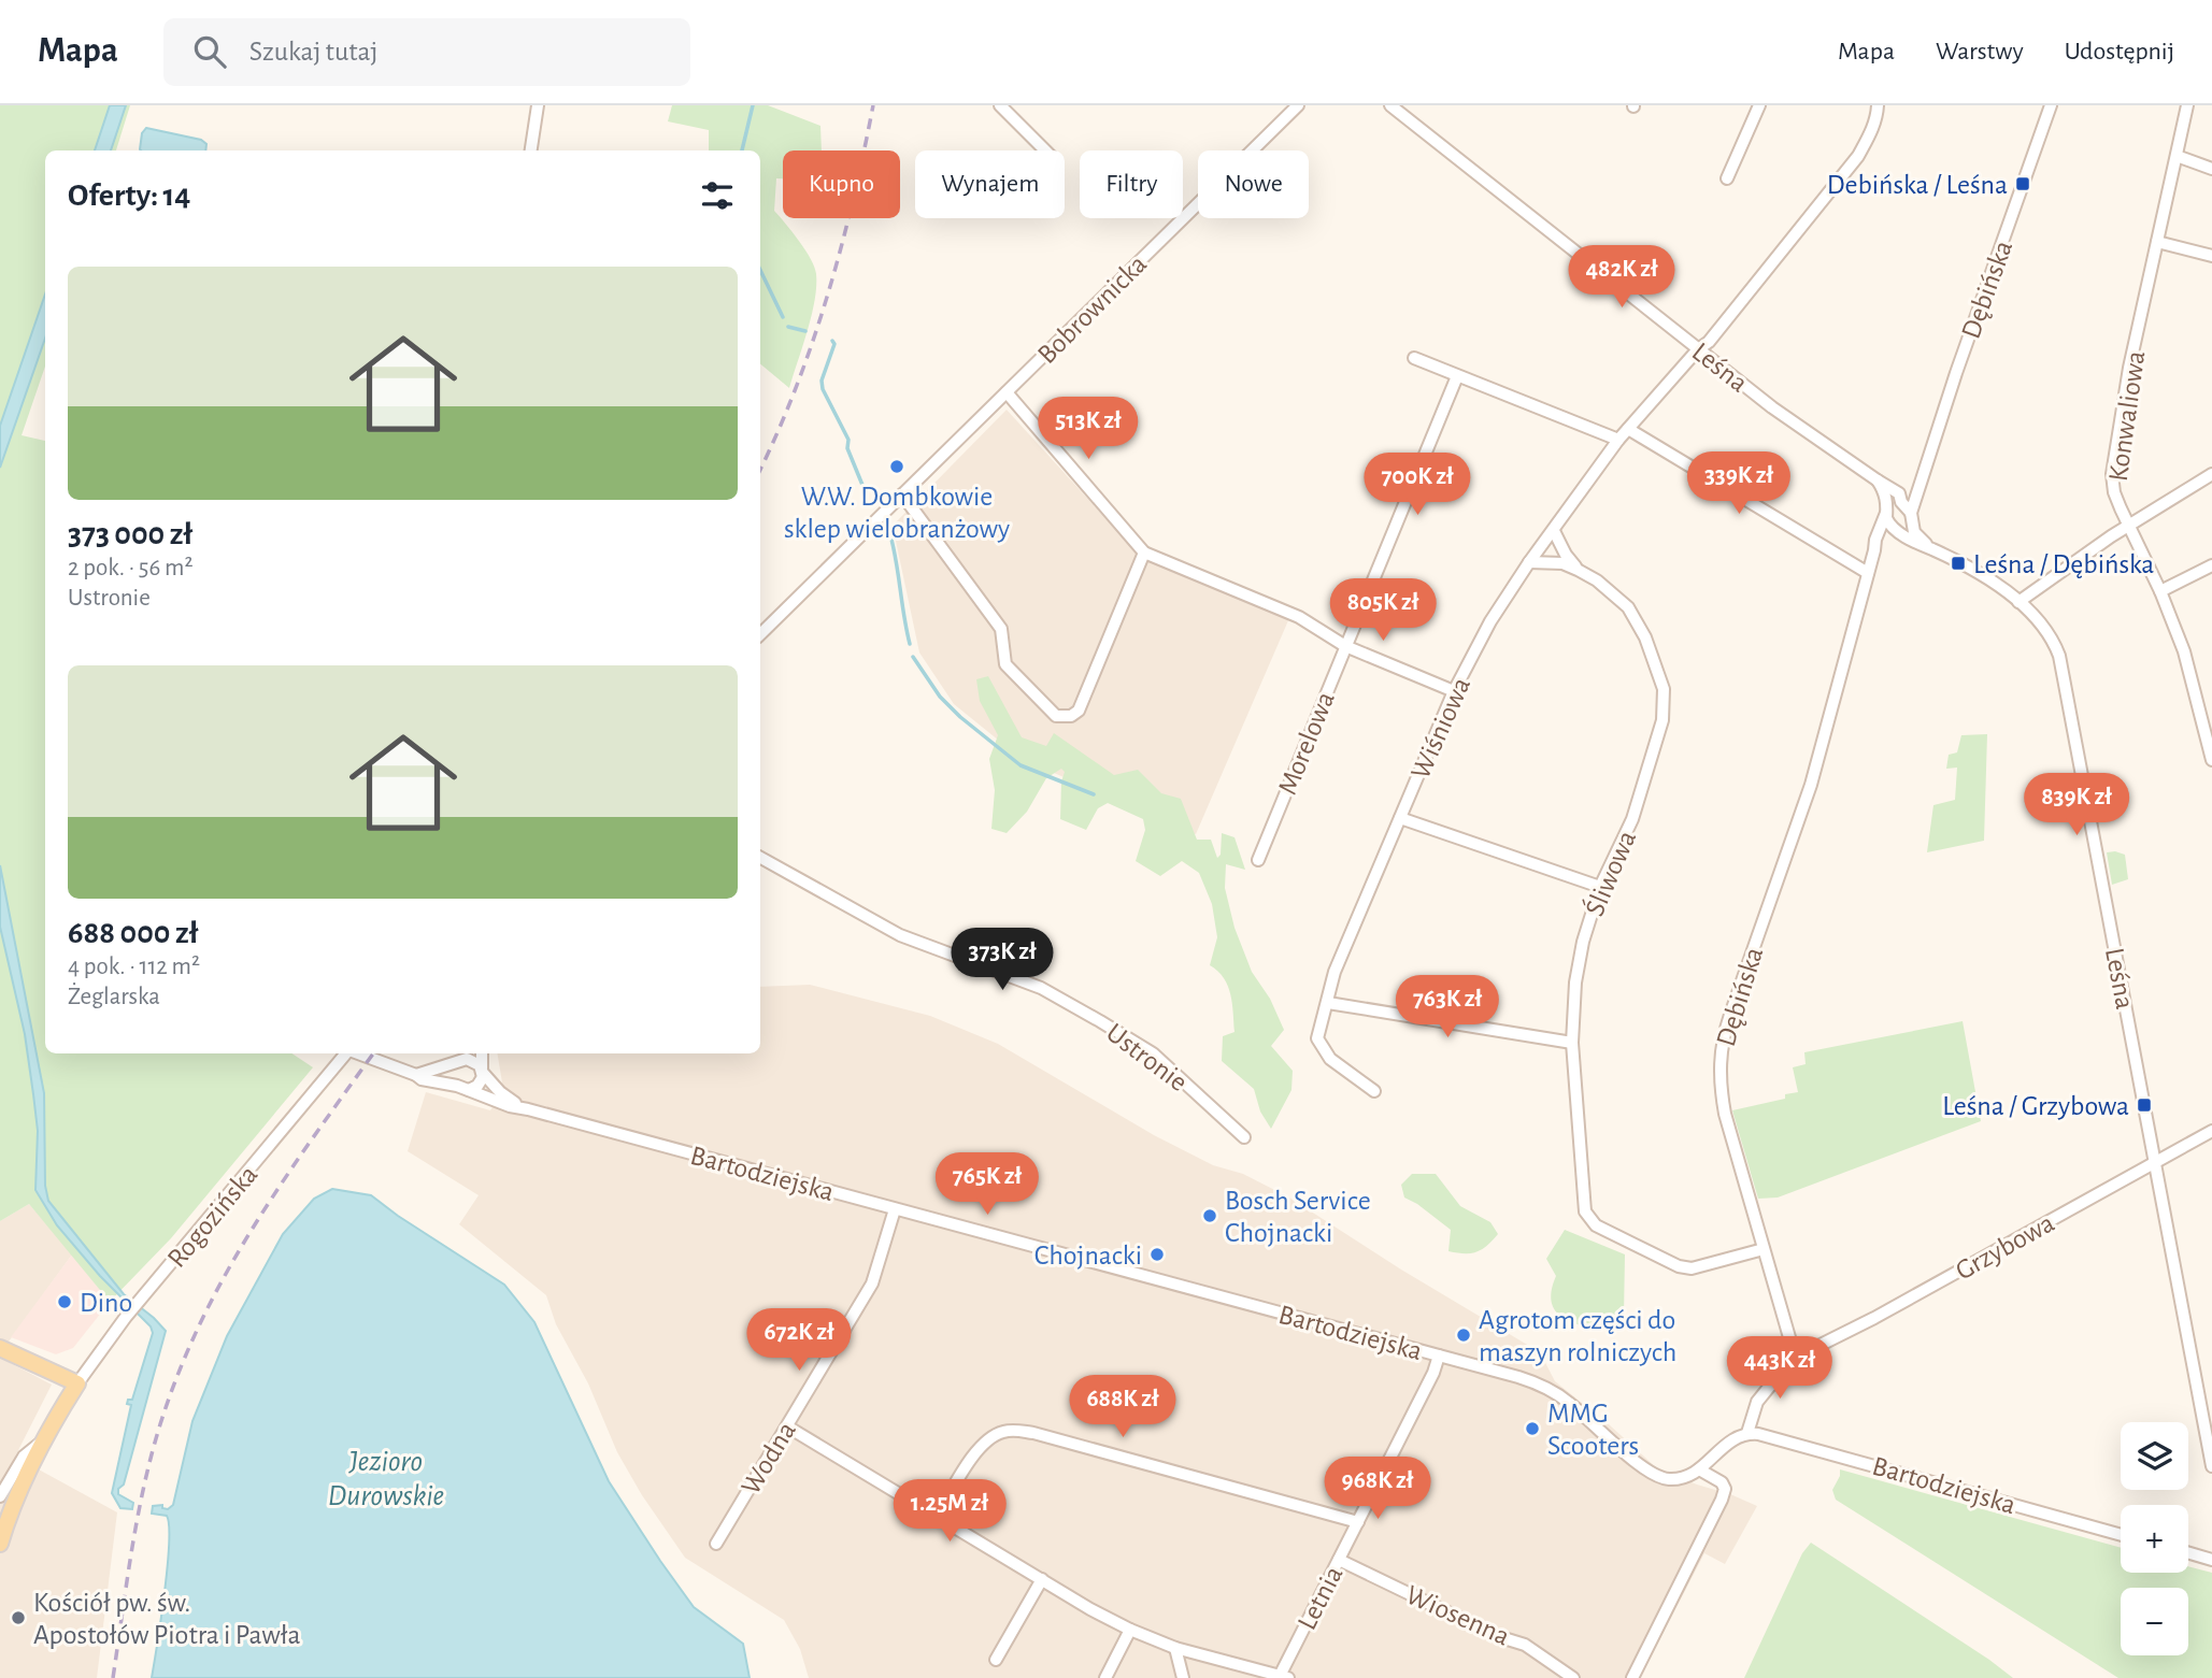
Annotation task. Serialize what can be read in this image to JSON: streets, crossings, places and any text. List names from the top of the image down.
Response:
{
  "streets": {
    "street": [
      "Dębińska",
      "Bobrownicka",
      "Leśna",
      "Konwaliowa",
      "Wiśniowa",
      "Morelowa",
      "Śliwowa",
      "Ustronie",
      "Bartodziejska",
      "Rogozińska",
      "Grzybowa",
      "Wodna",
      "Letnia",
      "Wiosenna"
    ]
  },
  "crossings": [
    ["Dębińska", "Leśna"],
    ["Dębińska", "Śliwowa"],
    ["Dębińska", "Grzybowa"],
    ["Leśna", "Wiśniowa"],
    ["Leśna", "Grzybowa"],
    ["Wiśniowa", "Śliwowa"],
    ["Bartodziejska", "Wodna"],
    ["Bartodziejska", "Letnia"],
    ["Letnia", "Wiosenna"]
  ],
  "water": ["Jezioro Durowskie"],
  "places": {
    "transit": ["Debińska / Leśna", "Leśna / Dębińska", "Leśna / Grzybowa"],
    "other": [
      "W.W. Dombkowie sklep wielobranżowy",
      "Bosch Service Chojnacki",
      "Chojnacki",
      "Dino",
      "Agrotom części do maszyn rolniczych",
      "MMG Scooters",
      "Kościół pw. św. Apostołów Piotra i Pawła"
    ]
  },
  "page": {
    "header": "Mapa",
    "search": "Szukaj tutaj",
    "nav": ["Mapa", "Warstwy", "Udostępnij"],
    "chip": [
      "Kupno",
      "Wynajem",
      "Filtry",
      "Nowe"
    ],
    "heading": "Oferty: 14",
    "list": [
      {
        "name": "373 000 zł",
        "note": "2 pok. · 56 m² · Ustronie"
      },
      {
        "name": "688 000 zł",
        "note": "4 pok. · 112 m² · Żeglarska"
      }
    ],
    "price": [
      "482K zł",
      "513K zł",
      "339K zł",
      "700K zł",
      "805K zł",
      "839K zł",
      "373K zł",
      "763K zł",
      "765K zł",
      "672K zł",
      "443K zł",
      "688K zł",
      "968K zł",
      "1.25M zł"
    ],
    "map_buttons": ["+", "−"]
  }
}
